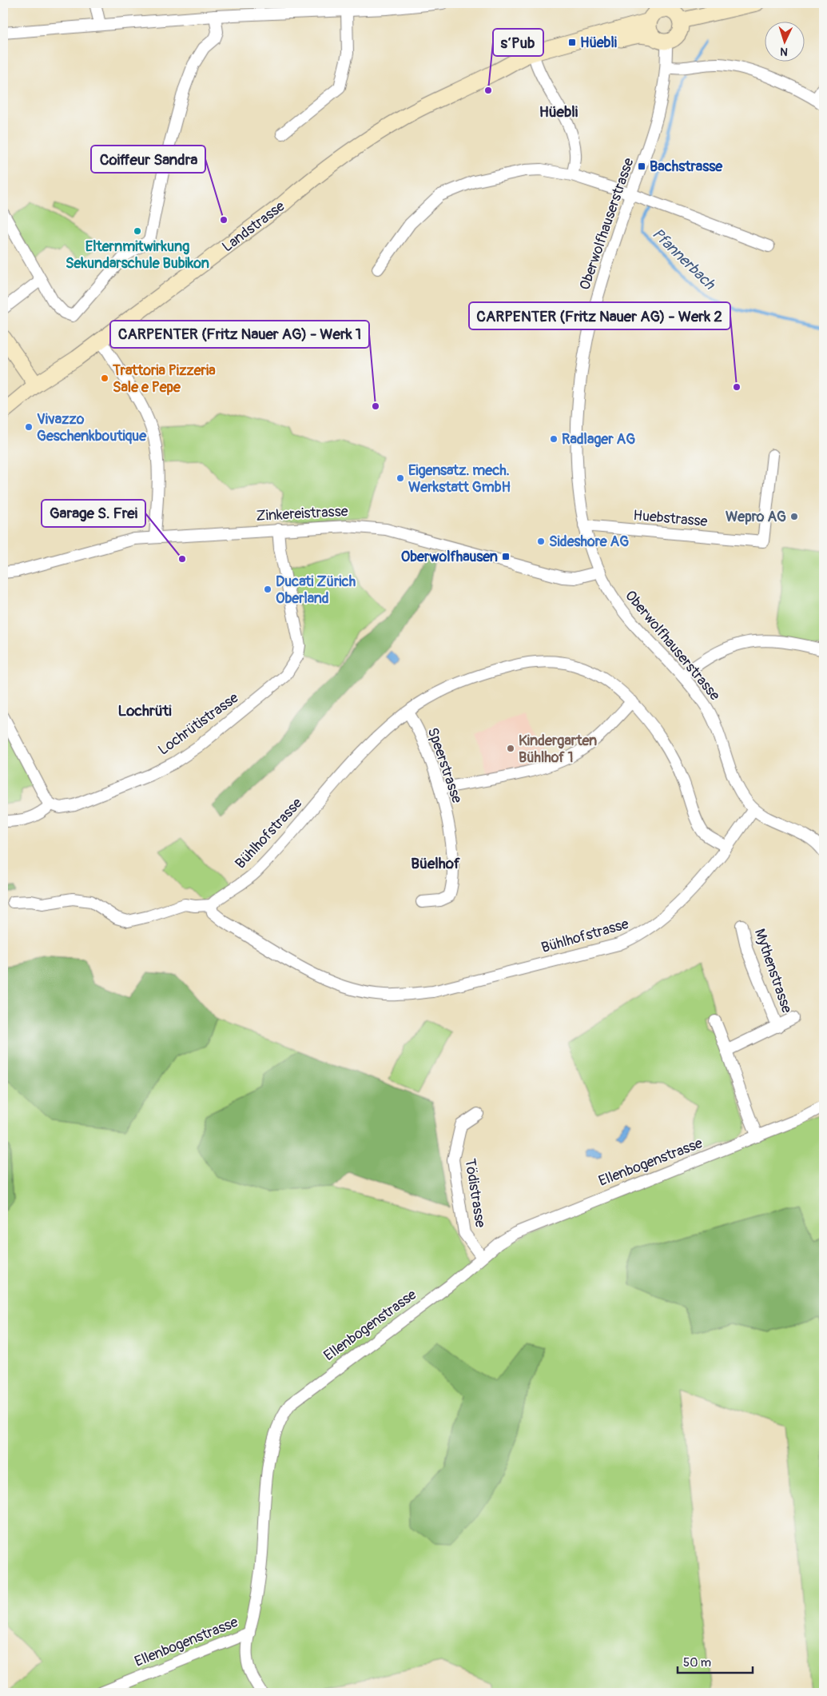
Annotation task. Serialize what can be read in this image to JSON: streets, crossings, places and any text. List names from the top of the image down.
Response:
{
  "streets": {
    "main road": ["Landstrasse"],
    "street": [
      "Oberwolfhauserstrasse",
      "Zinkereistrasse",
      "Huebstrasse",
      "Lochrütistrasse",
      "Speerstrasse",
      "Bühlhofstrasse",
      "Mythenstrasse",
      "Ellenbogenstrasse",
      "Tödistrasse"
    ]
  },
  "crossings": [
    ["Oberwolfhauserstrasse", "Landstrasse"],
    ["Oberwolfhauserstrasse", "Zinkereistrasse"],
    ["Oberwolfhauserstrasse", "Huebstrasse"],
    ["Oberwolfhauserstrasse", "Bühlhofstrasse"],
    ["Zinkereistrasse", "Lochrütistrasse"],
    ["Speerstrasse", "Bühlhofstrasse"],
    ["Ellenbogenstrasse", "Tödistrasse"]
  ],
  "districts": ["Hüebli", "Lochrüti", "Büelhof"],
  "water": ["Pfannerbach"],
  "places": {
    "transit": ["Hüebli", "Bachstrasse", "Oberwolfhausen"],
    "other": [
      "s‘Pub",
      "Coiffeur Sandra",
      "Elternmitwirkung Sekundarschule Bubikon",
      "Trattoria Pizzeria Sale e Pepe",
      "CARPENTER (Fritz Nauer AG) - Werk 2",
      "CARPENTER (Fritz Nauer AG) - Werk 1",
      "Vivazzo Geschenkboutique",
      "Radlager AG",
      "Eigensatz. mech. Werkstatt GmbH",
      "Wepro AG",
      "Sideshore AG",
      "Garage S. Frei",
      "Ducati Zürich Oberland",
      "Kindergarten Bühlhof 1"
    ]
  },
  "scale_bar": "50 m",
  "north": "bottom"
}
